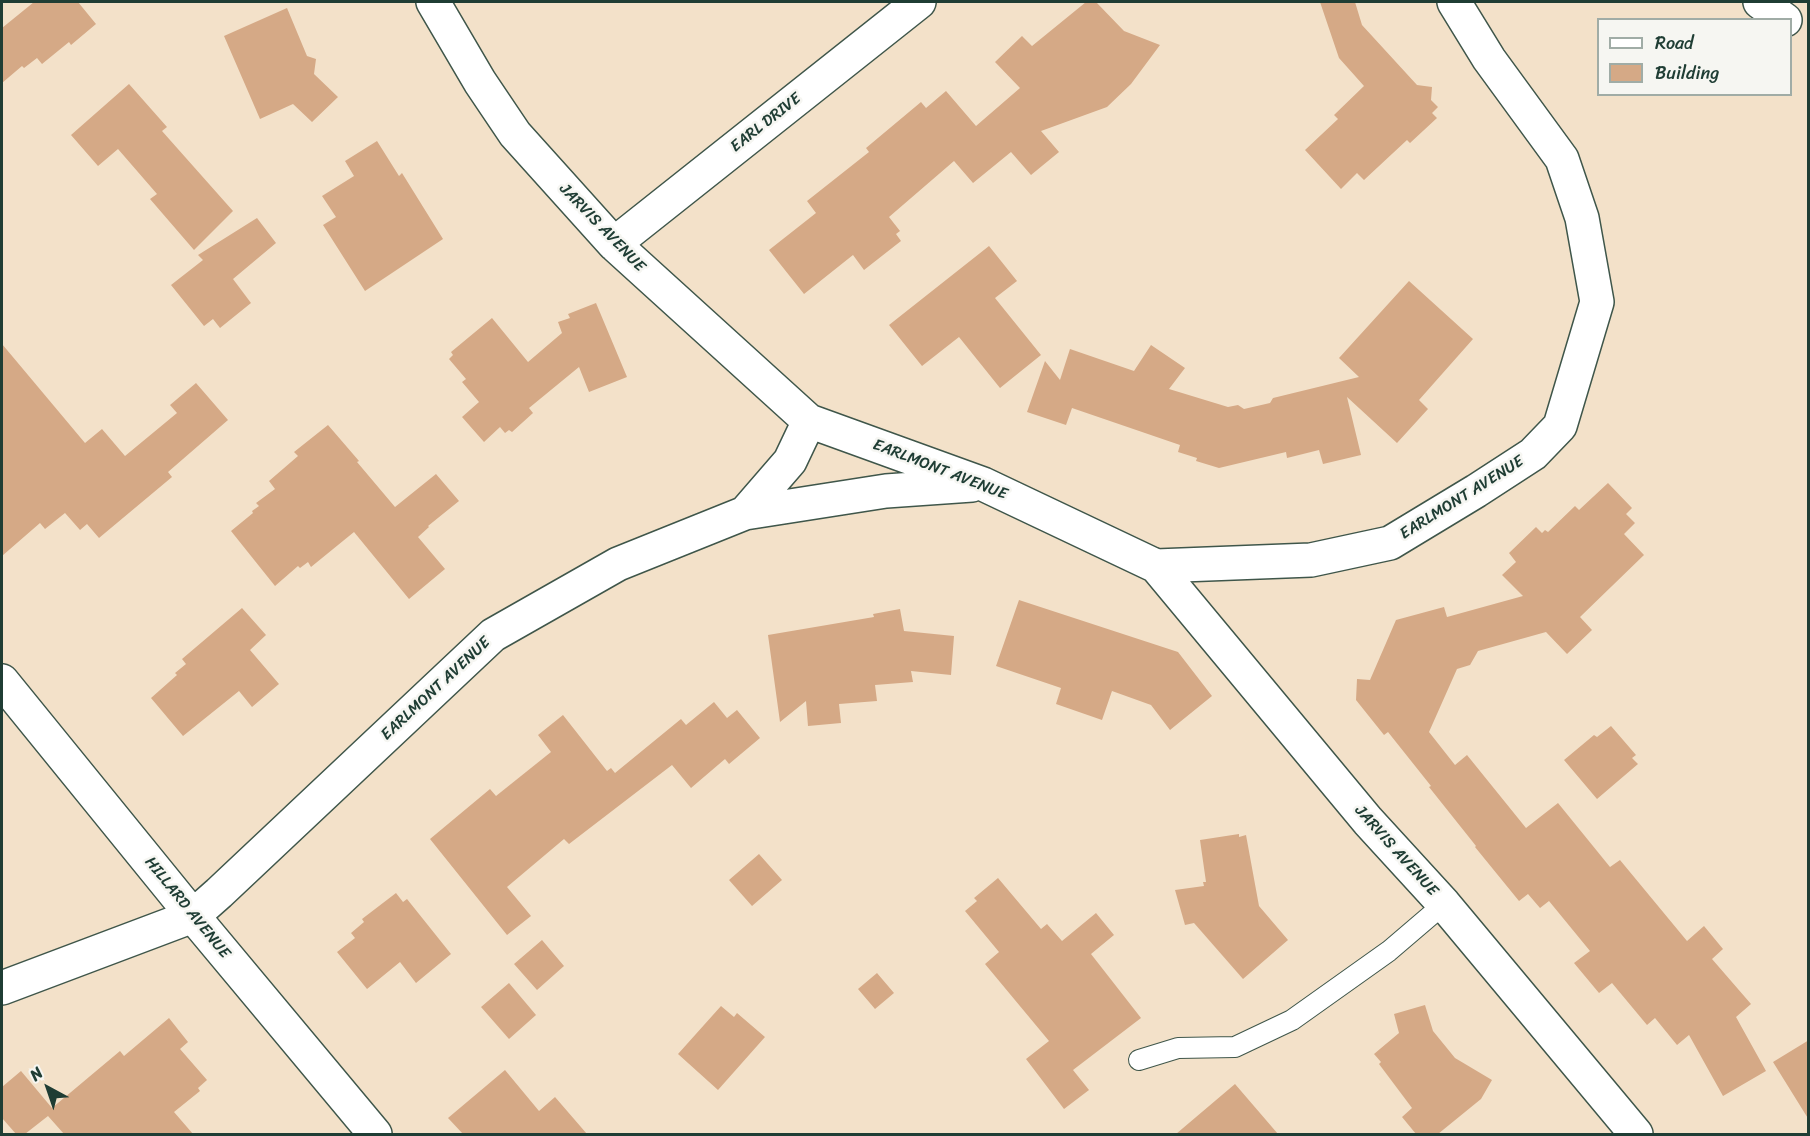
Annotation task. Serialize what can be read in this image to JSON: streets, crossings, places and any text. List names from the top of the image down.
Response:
{
  "streets": {
    "street": [
      "EARL DRIVE",
      "JARVIS AVENUE",
      "EARLMONT AVENUE",
      "HILLARD AVENUE"
    ]
  },
  "crossings": [
    ["EARL DRIVE", "JARVIS AVENUE"],
    ["JARVIS AVENUE", "EARLMONT AVENUE"],
    ["EARLMONT AVENUE", "HILLARD AVENUE"]
  ],
  "legend": ["Road", "Building"],
  "north": "top left"
}
